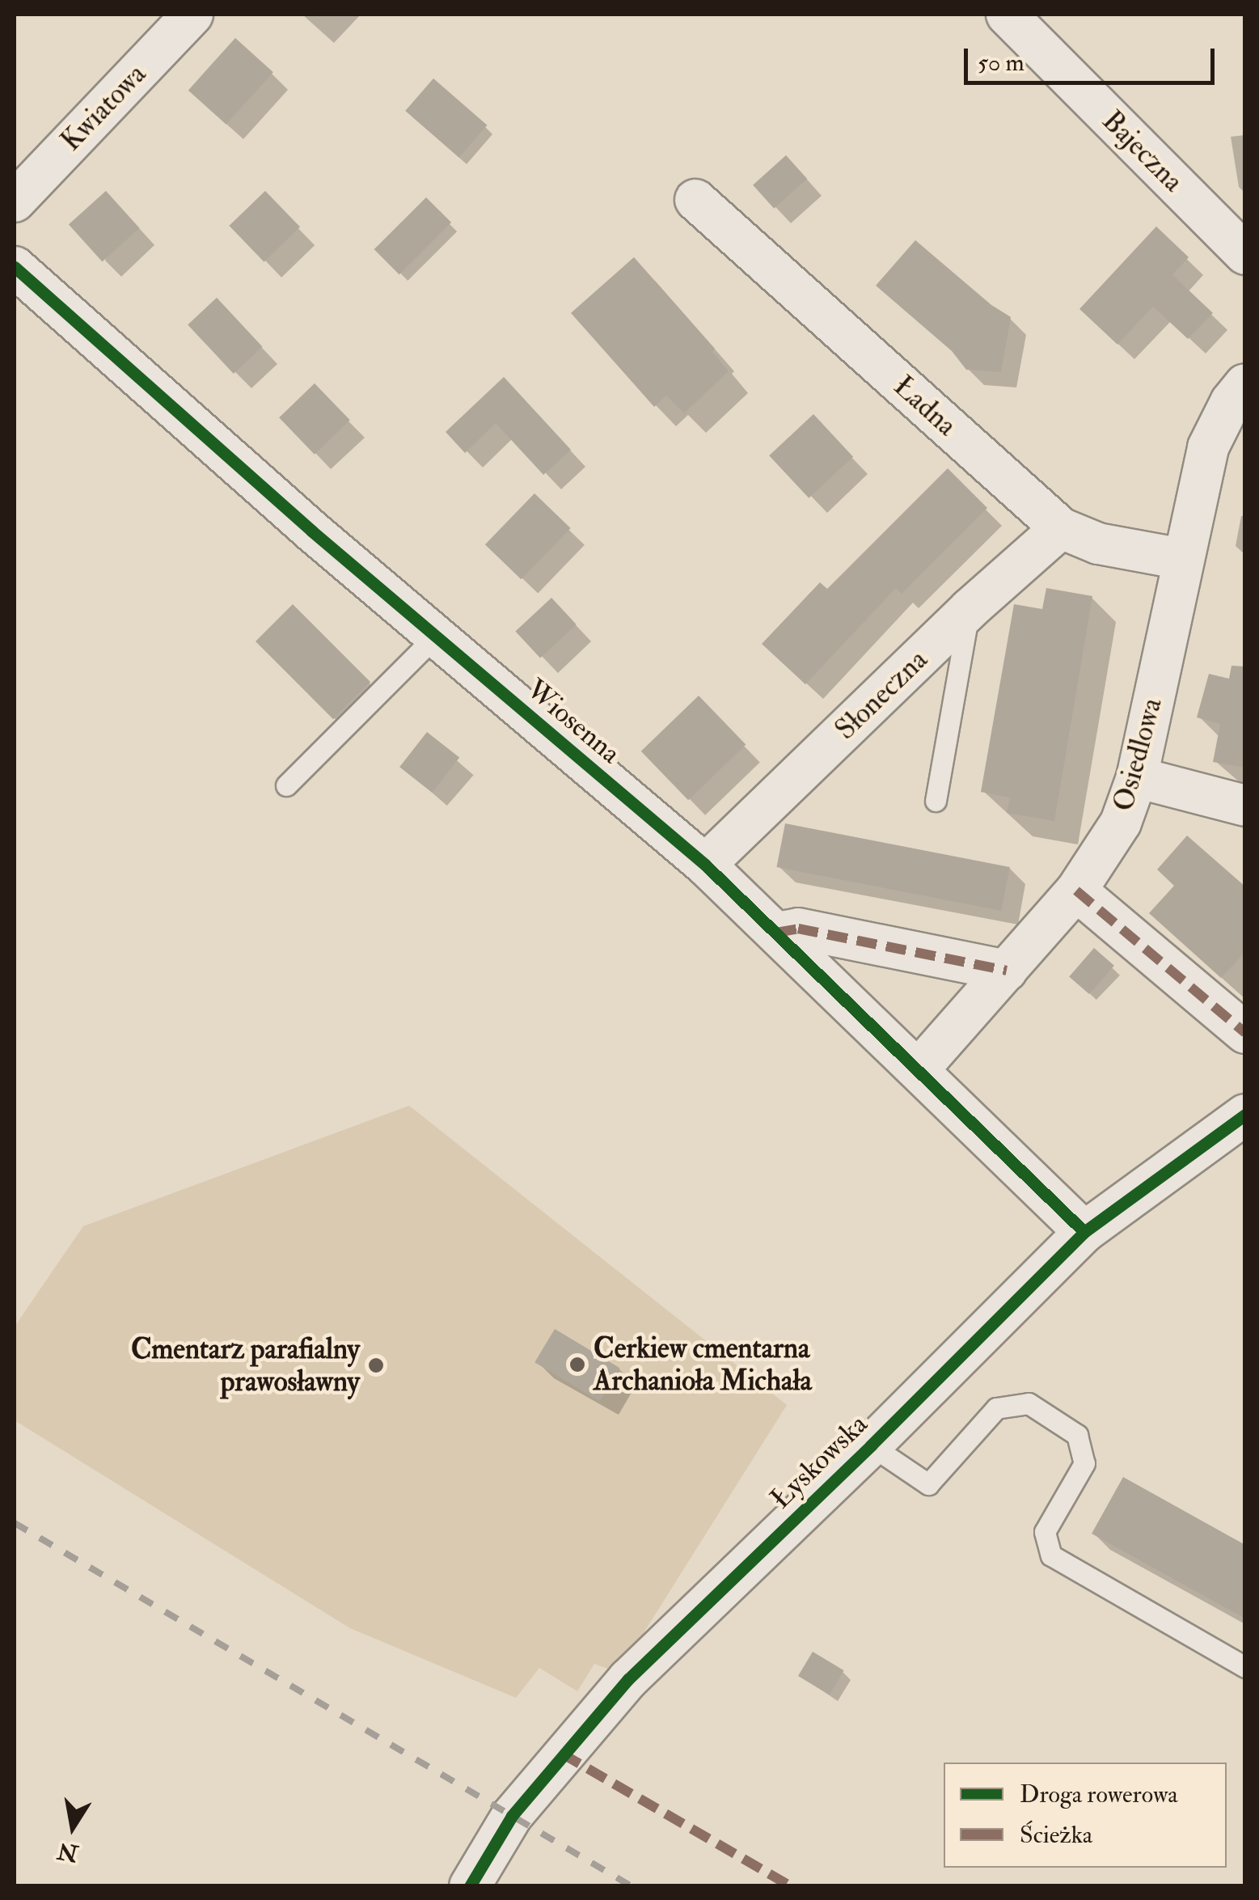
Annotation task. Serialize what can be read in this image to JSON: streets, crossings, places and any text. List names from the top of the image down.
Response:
{
  "streets": {
    "street": [
      "Kwiatowa",
      "Bajeczna",
      "Ładna",
      "Słoneczna",
      "Wiosenna",
      "Osiedlowa",
      "Łyskowska"
    ]
  },
  "crossings": [
    ["Ładna", "Słoneczna"],
    ["Ładna", "Osiedlowa"],
    ["Słoneczna", "Wiosenna"],
    ["Wiosenna", "Osiedlowa"],
    ["Wiosenna", "Łyskowska"]
  ],
  "places": ["Cerkiew cmentarna Archanioła Michała", "Cmentarz parafialny prawosławny"],
  "legend": ["Droga rowerowa", "Ścieżka"],
  "scale_bar": "50 m",
  "north": "bottom"
}
